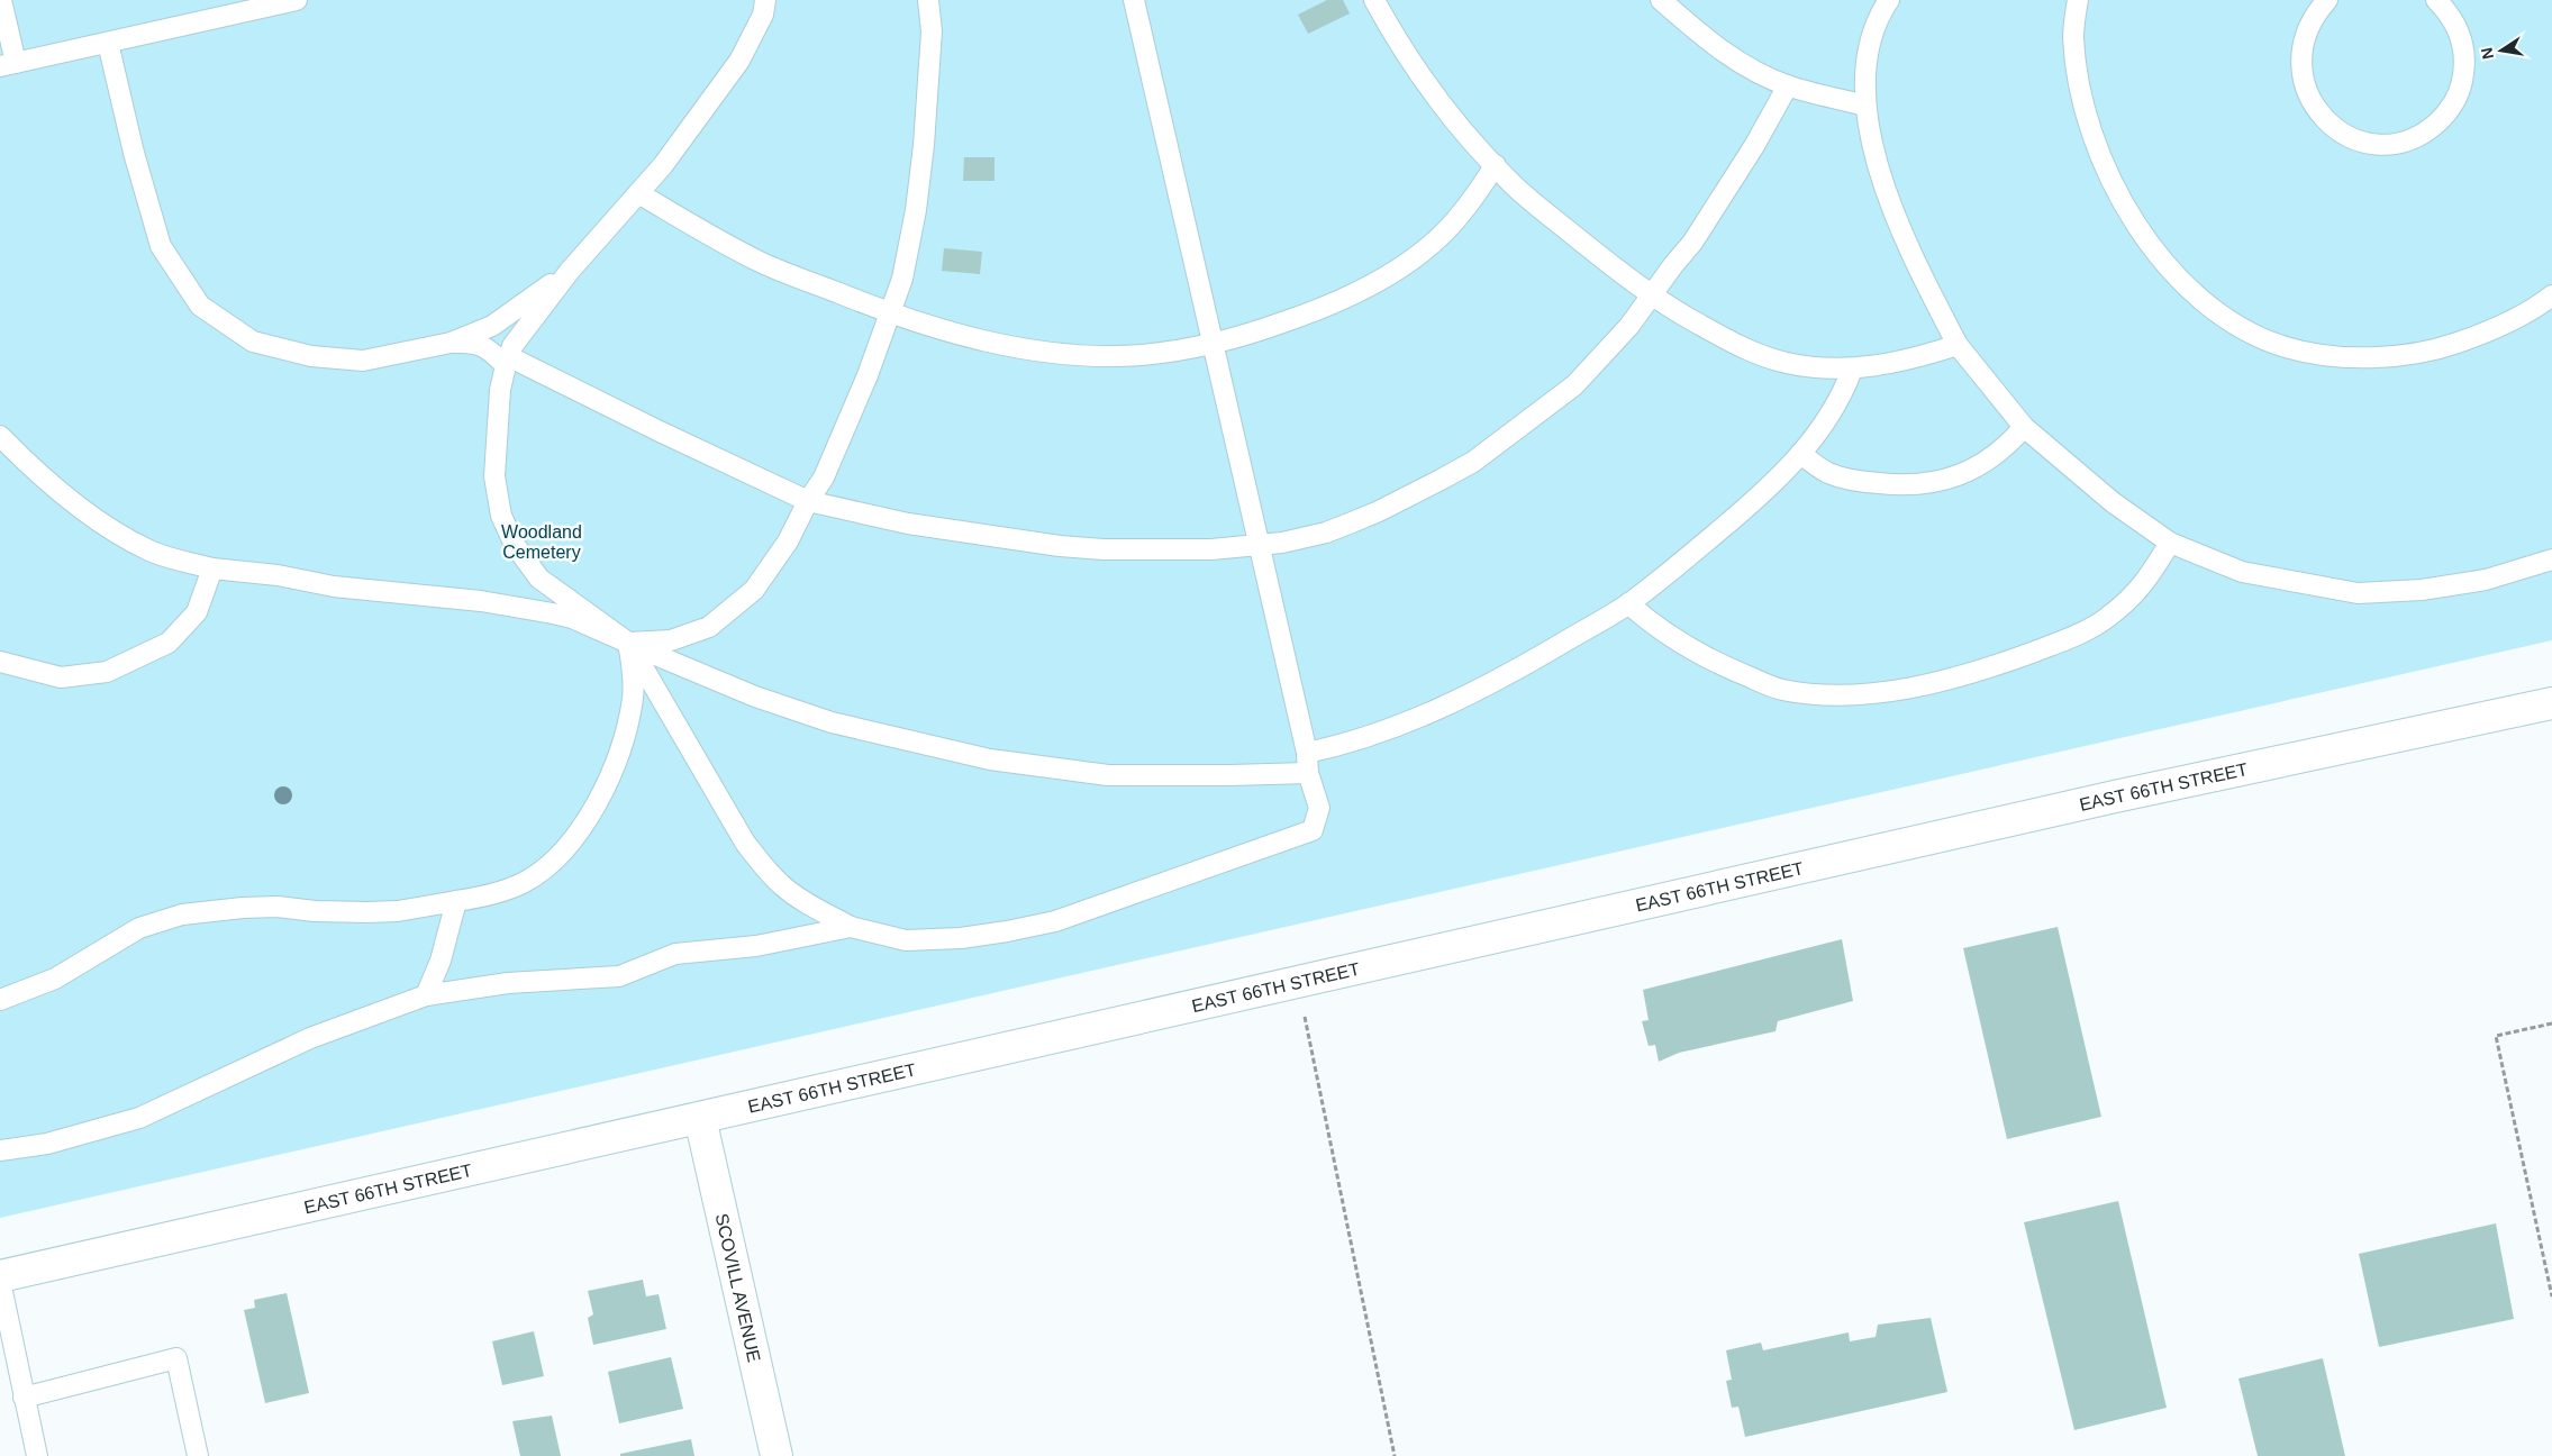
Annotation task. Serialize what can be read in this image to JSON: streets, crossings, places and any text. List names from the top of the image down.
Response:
{
  "streets": {
    "street": ["EAST 66TH STREET", "SCOVILL AVENUE"]
  },
  "crossings": [
    ["EAST 66TH STREET", "SCOVILL AVENUE"]
  ],
  "parks": ["Woodland Cemetery"],
  "north": "left"
}
